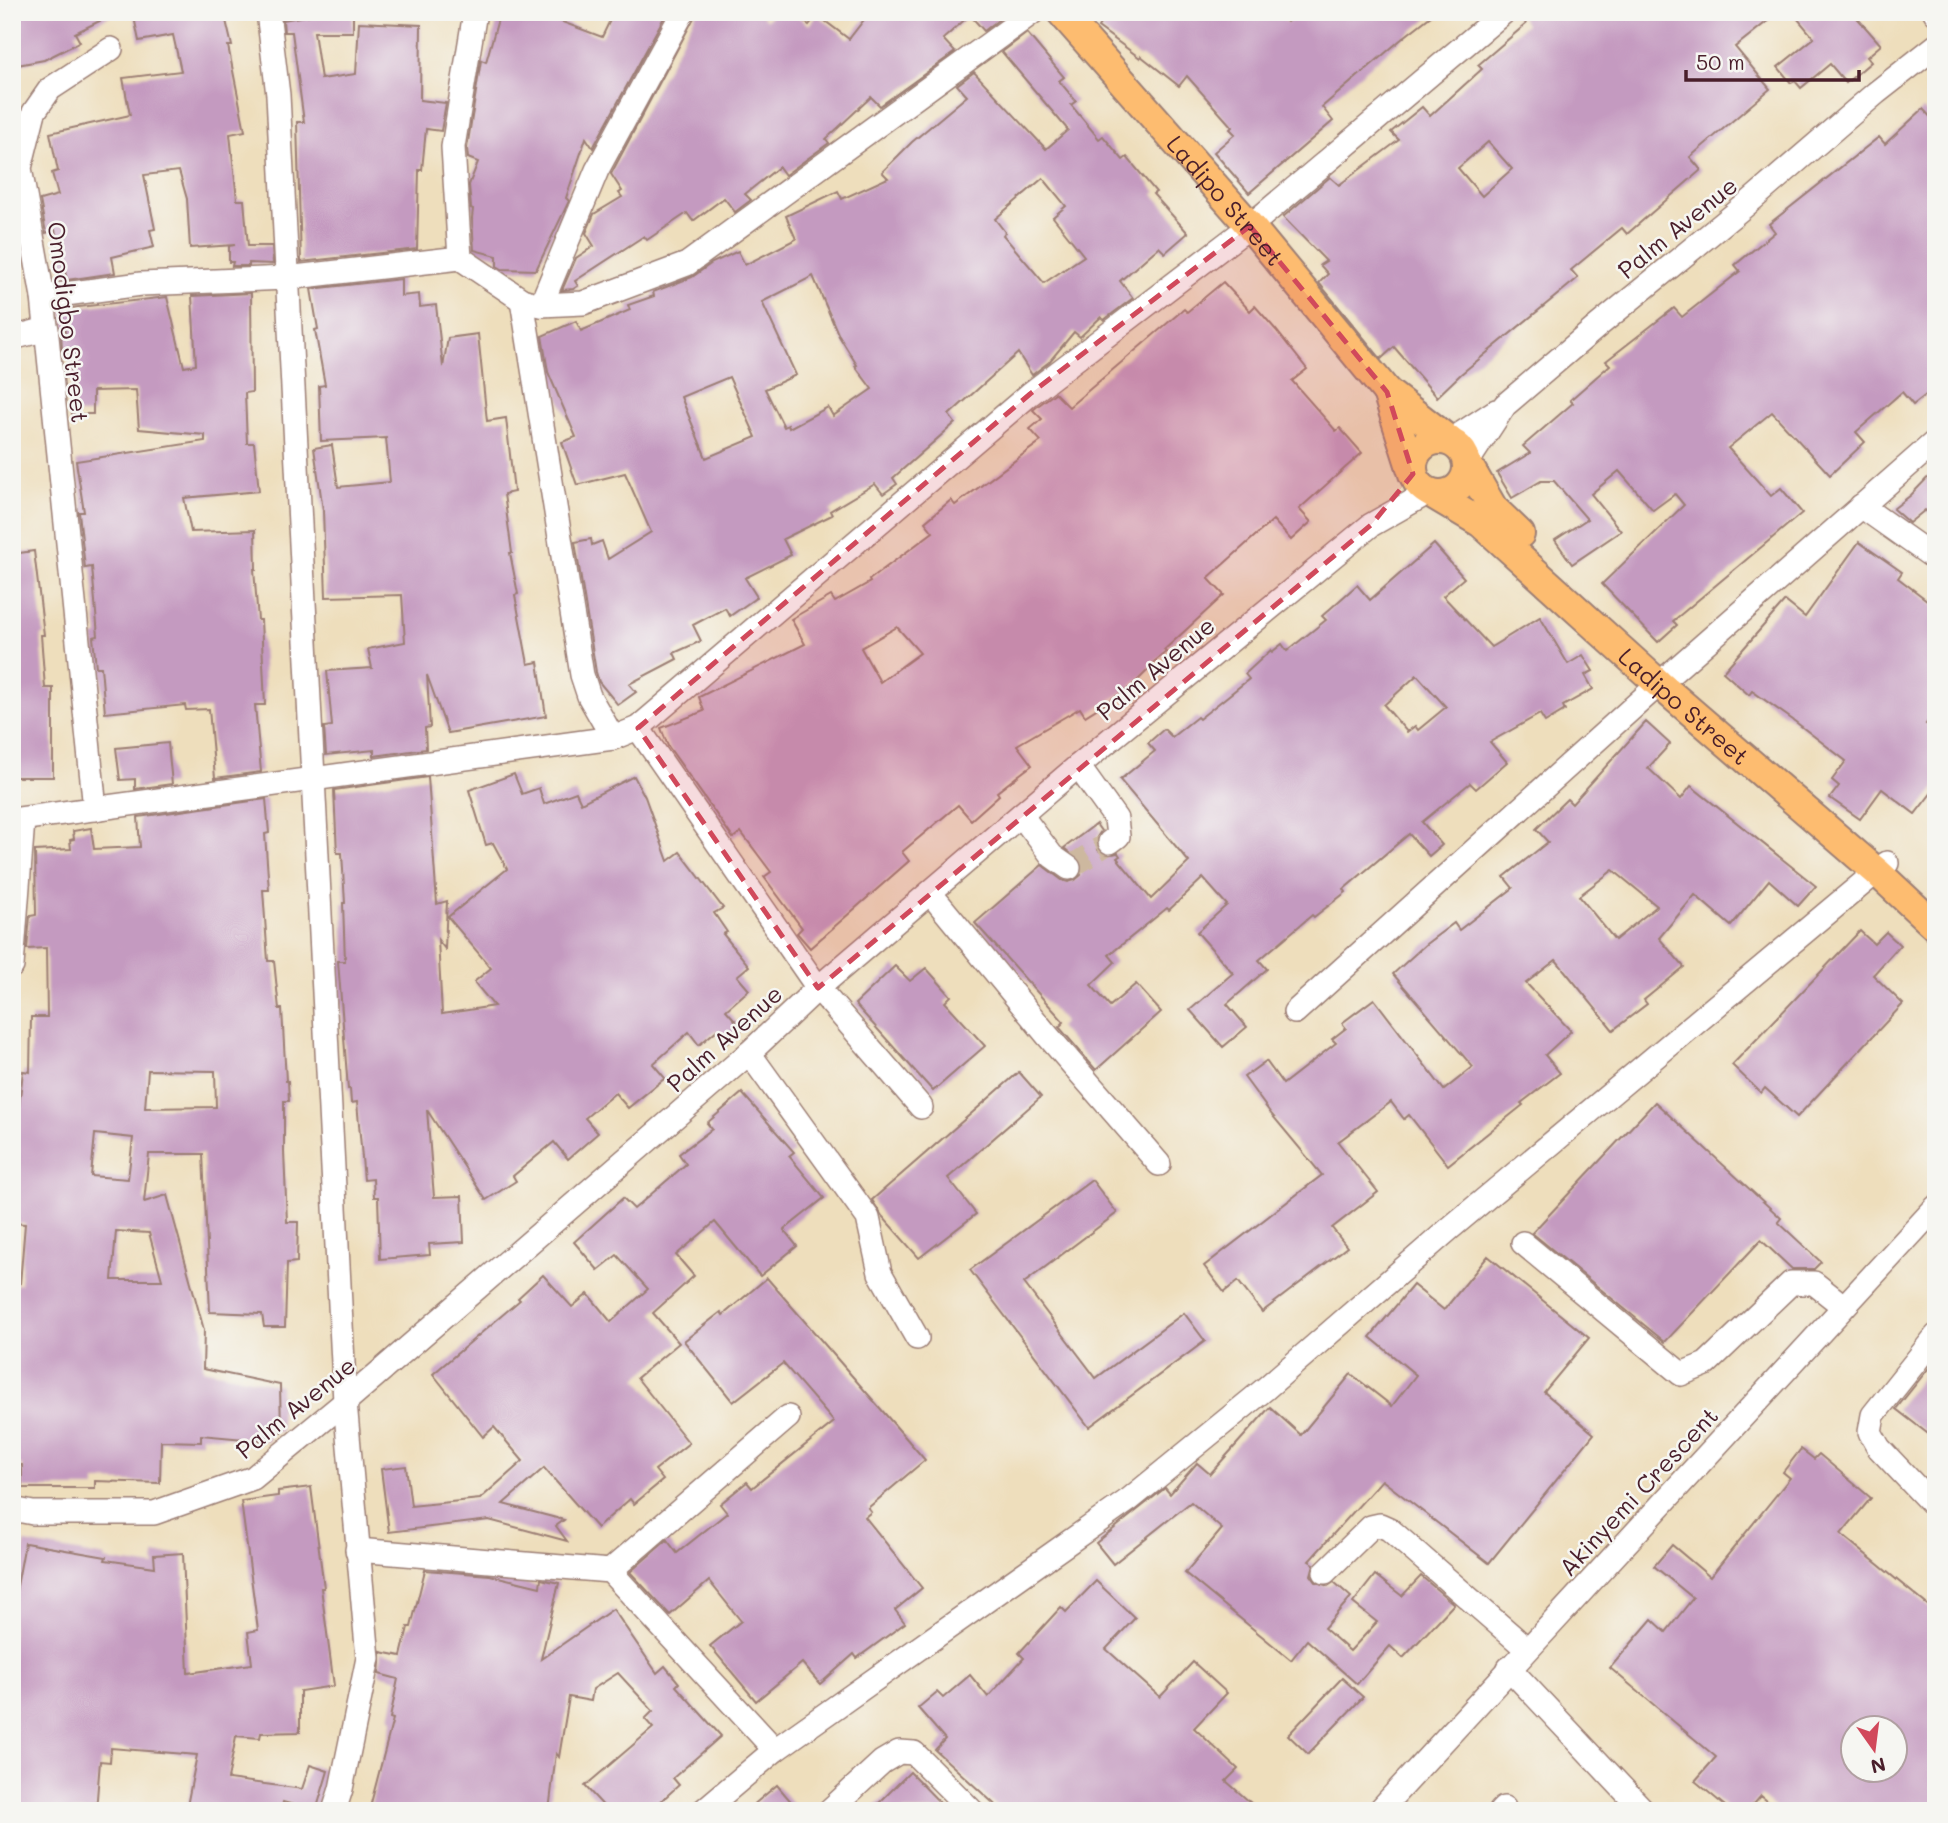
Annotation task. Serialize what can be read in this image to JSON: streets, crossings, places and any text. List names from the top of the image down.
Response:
{
  "streets": {
    "main road": ["Ladipo Street"],
    "street": ["Palm Avenue", "Omodigbo Street", "Akinyemi Crescent"]
  },
  "crossings": [
    ["Ladipo Street", "Palm Avenue"]
  ],
  "scale_bar": "50 m",
  "north": "bottom"
}
